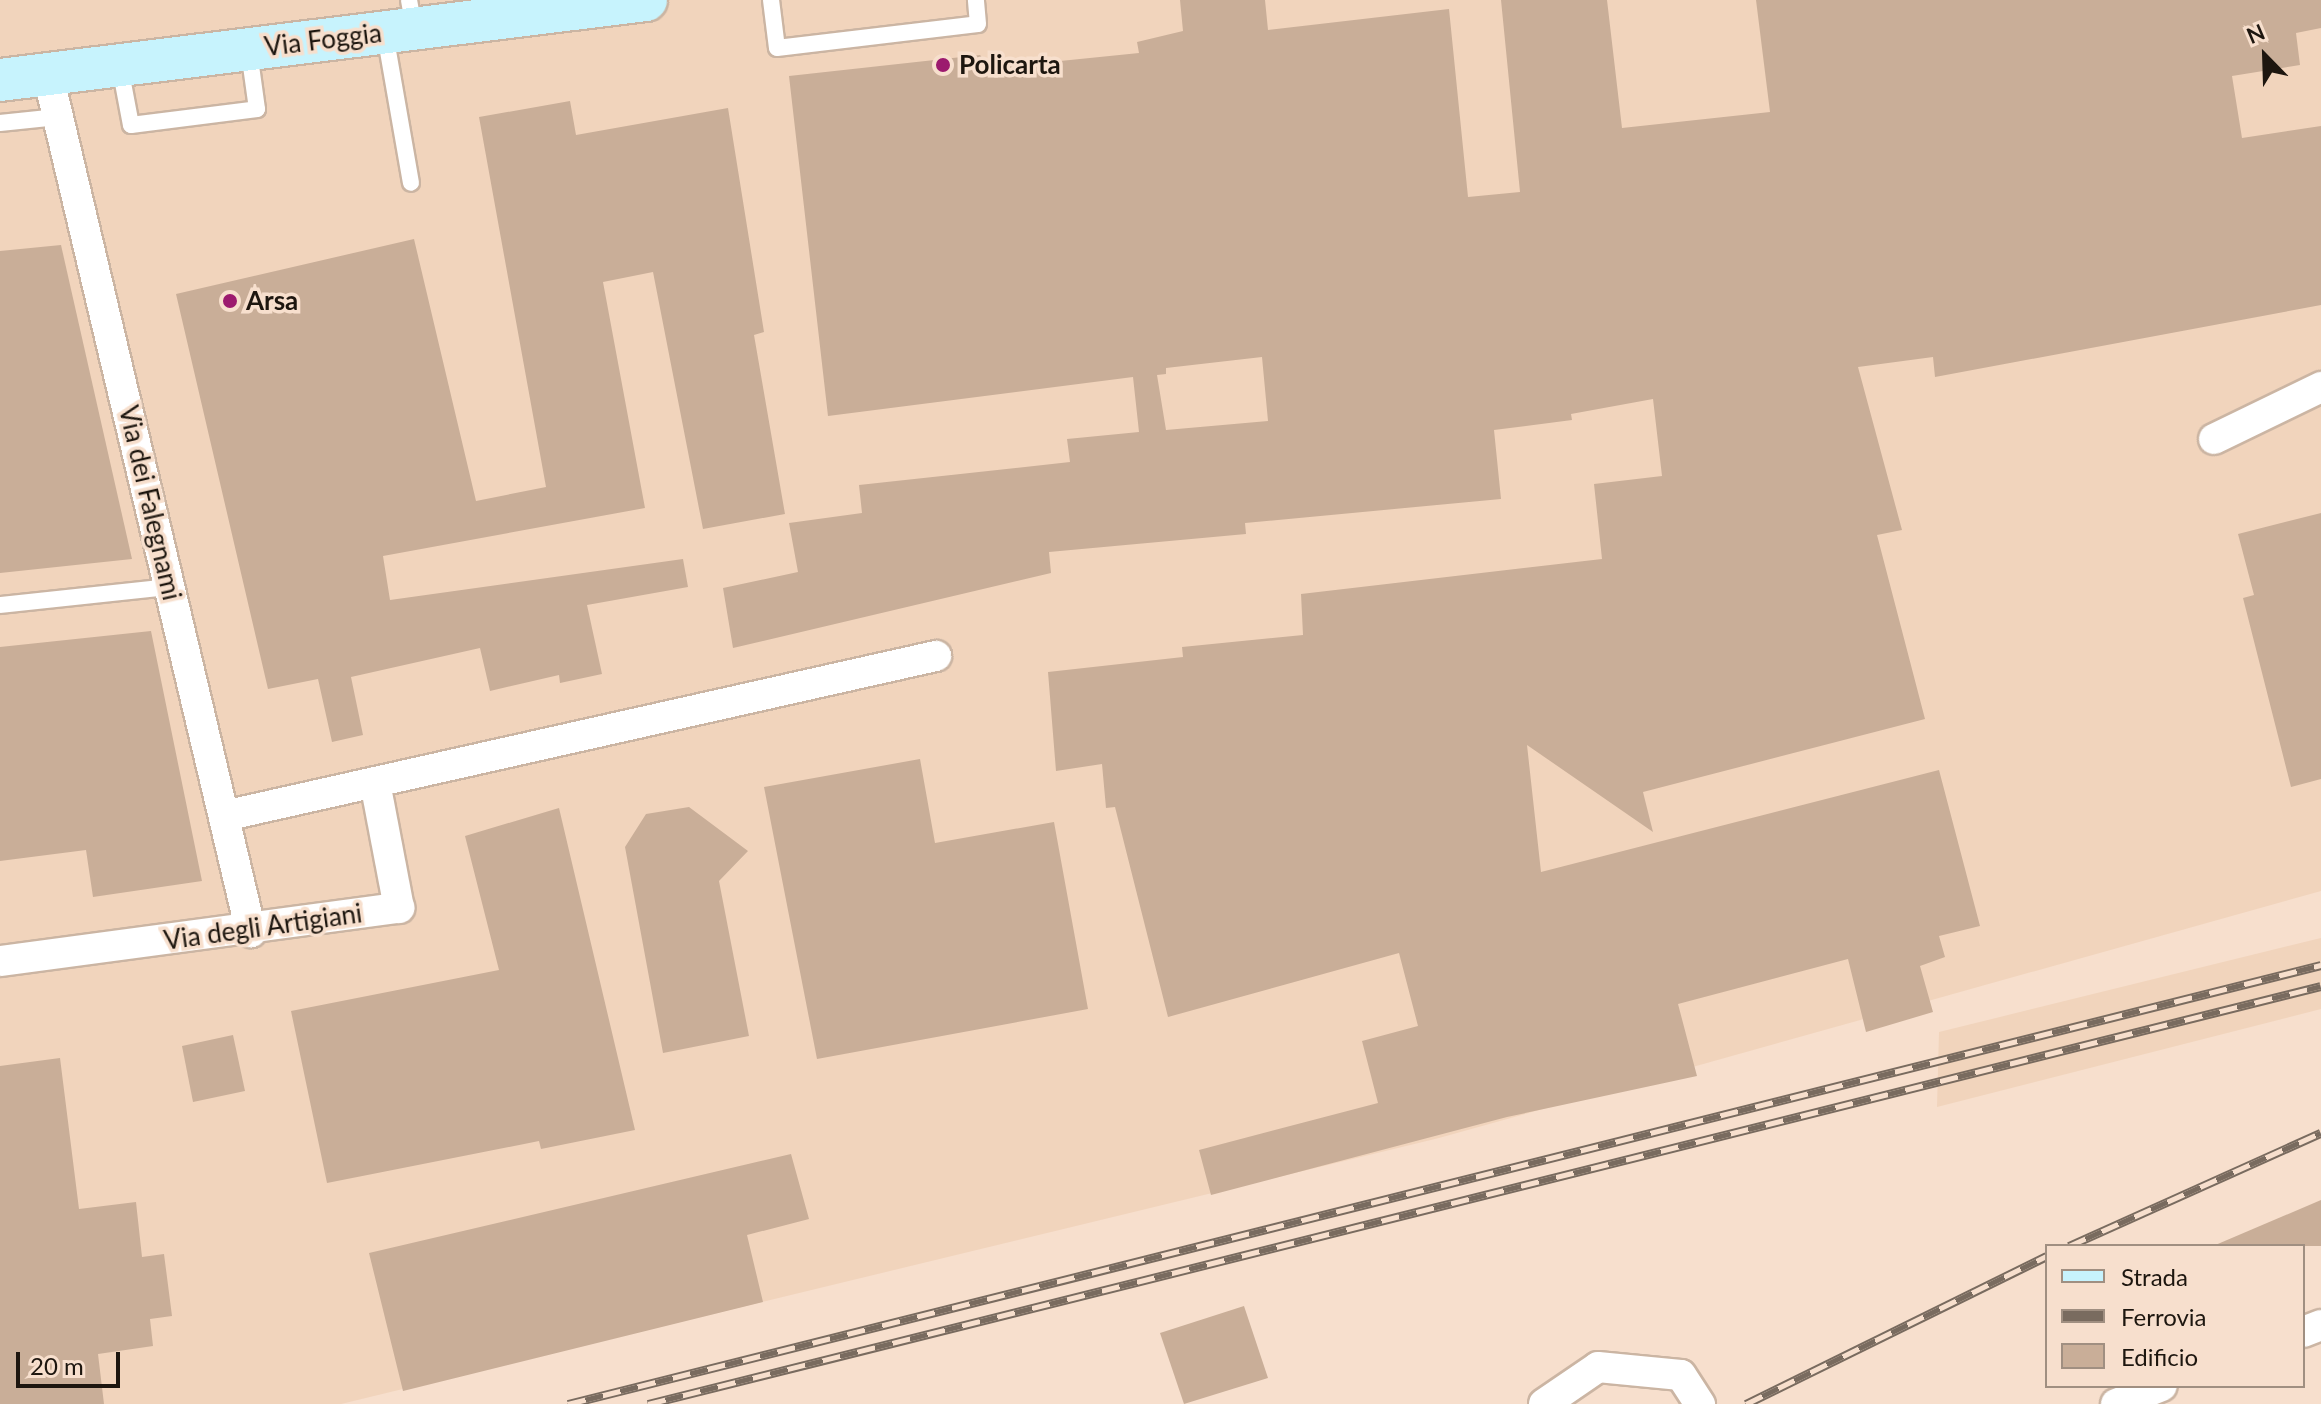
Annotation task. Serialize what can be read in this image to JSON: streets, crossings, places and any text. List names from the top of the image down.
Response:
{
  "streets": {
    "main road": ["Via Foggia"],
    "street": ["Via dei Falegnami", "Via degli Artigiani"]
  },
  "crossings": [
    ["Via Foggia", "Via dei Falegnami"],
    ["Via dei Falegnami", "Via degli Artigiani"]
  ],
  "places": ["Policarta", "Arsa"],
  "legend": ["Strada", "Ferrovia", "Edificio"],
  "scale_bar": "20 m",
  "north": "top left"
}
